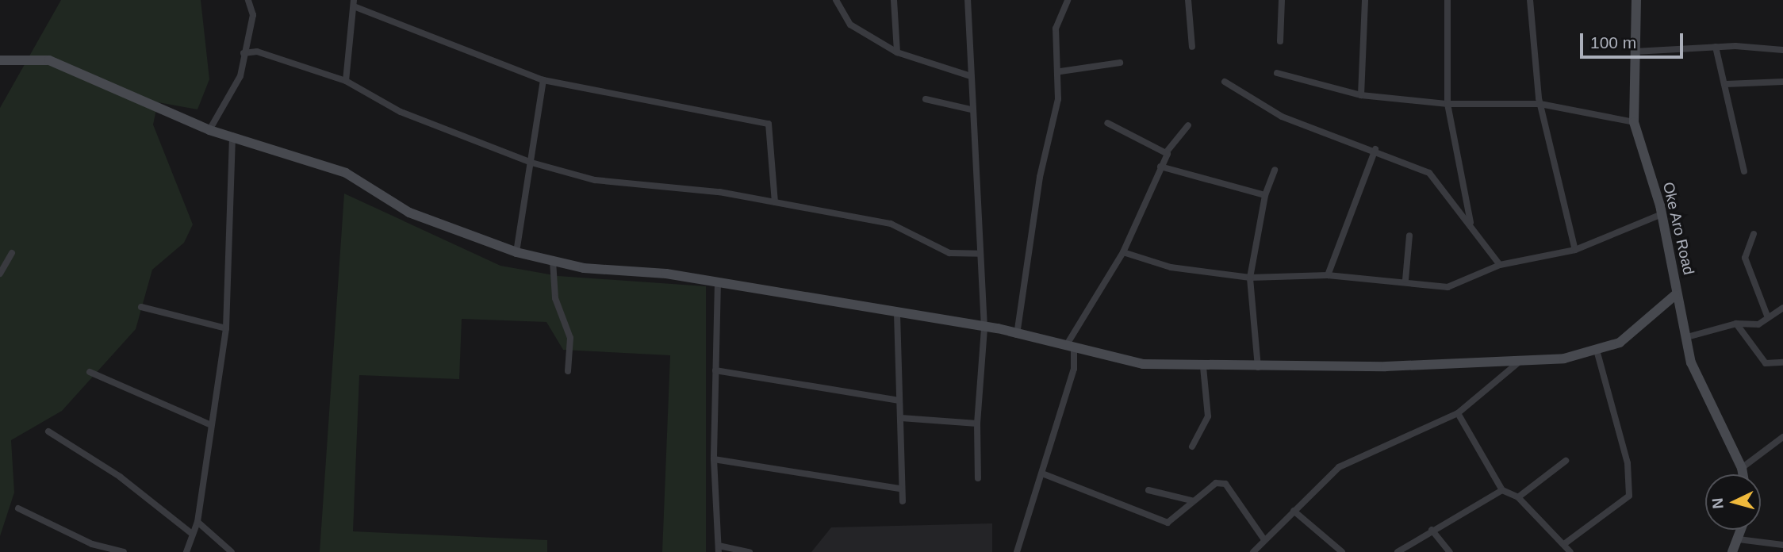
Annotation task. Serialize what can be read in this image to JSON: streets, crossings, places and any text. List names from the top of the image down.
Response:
{
  "streets": {
    "street": ["Oke Aro Road"]
  },
  "scale_bar": "100 m",
  "north": "left"
}
